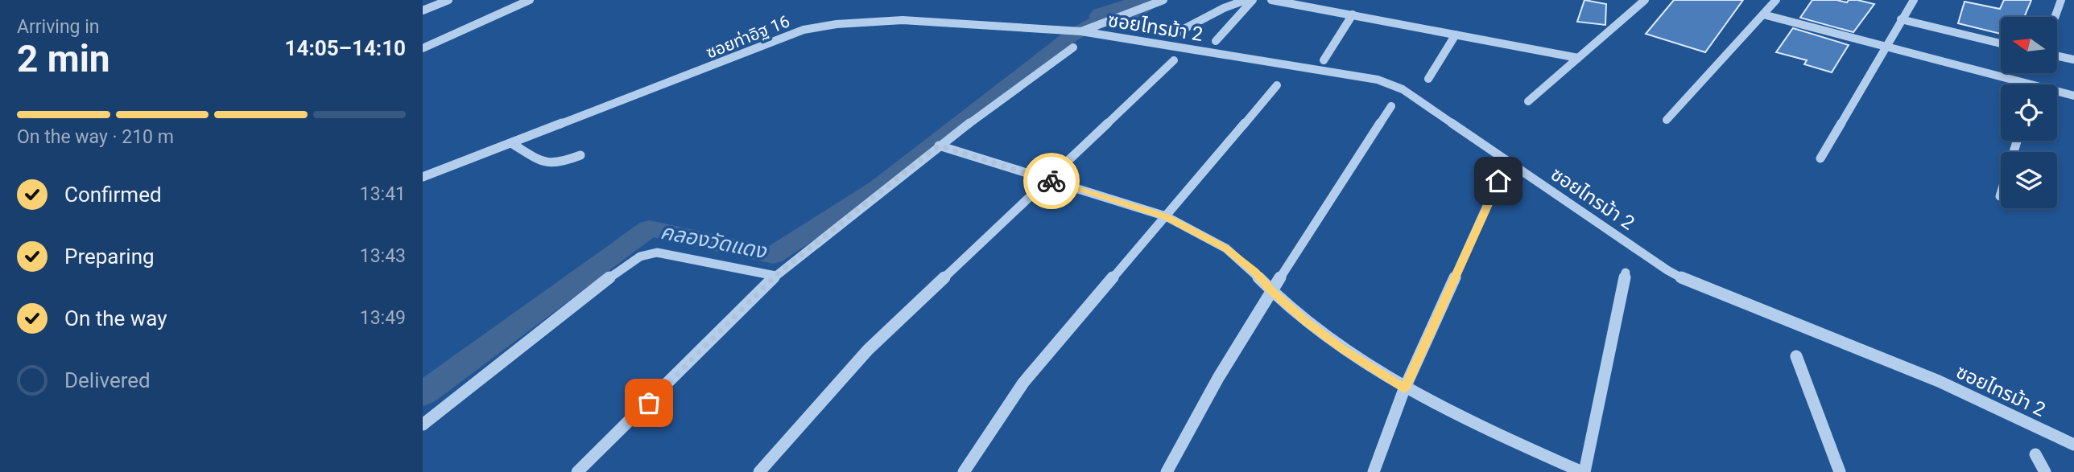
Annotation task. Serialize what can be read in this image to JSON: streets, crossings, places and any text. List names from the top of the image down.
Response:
{
  "streets": {
    "street": ["ซอยไทรม้า 2", "ซอยท่าอิฐ 16"]
  },
  "crossings": [
    ["ซอยไทรม้า 2", "ซอยท่าอิฐ 16"]
  ],
  "water": ["คลองวัดแดง"],
  "north": "left",
  "page": {
    "heading": ["2 min", "Arriving in", "14:05–14:10"],
    "bar": "On the way · 210 m",
    "list": [
      ["Confirmed", "13:41"],
      ["Preparing", "13:43"],
      ["On the way", "13:49"],
      "Delivered"
    ]
  }
}
